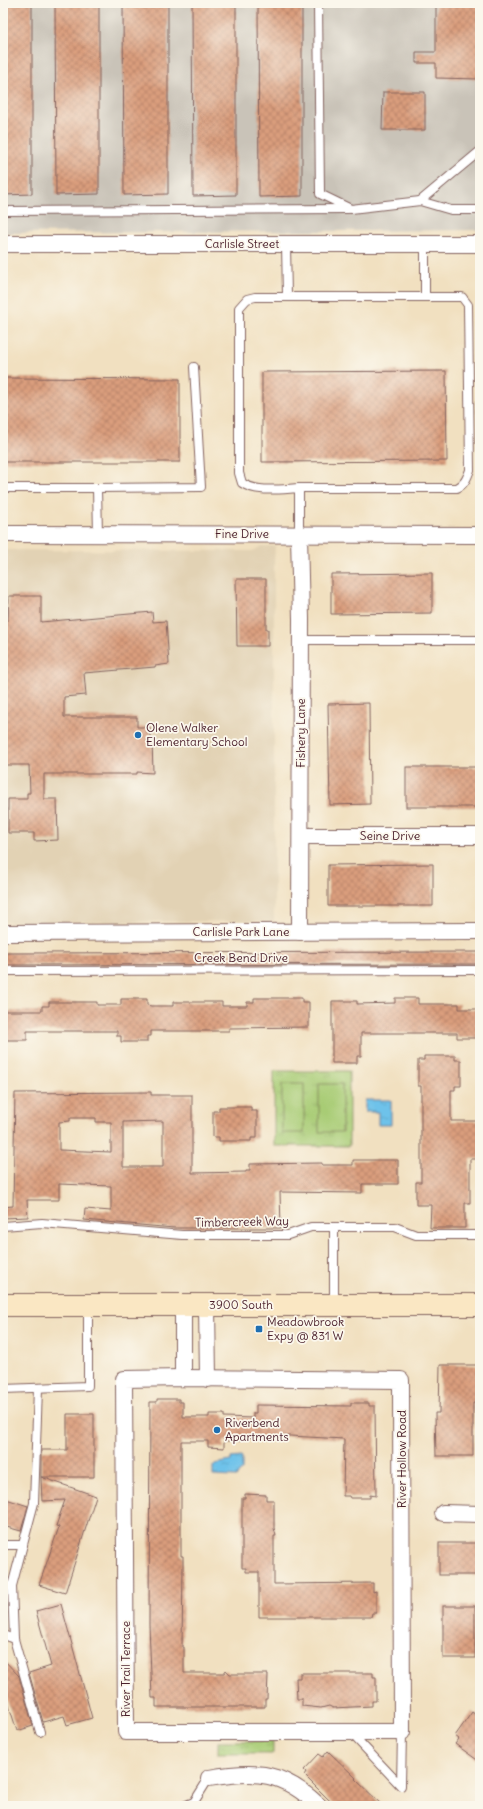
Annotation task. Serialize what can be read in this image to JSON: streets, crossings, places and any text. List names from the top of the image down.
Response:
{
  "streets": {
    "main road": ["3900 South"],
    "street": [
      "Carlisle Street",
      "Fine Drive",
      "Fishery Lane",
      "Seine Drive",
      "Carlisle Park Lane",
      "River Hollow Road",
      "River Trail Terrace"
    ],
    "lane": ["Creek Bend Drive", "Timbercreek Way"]
  },
  "crossings": [
    ["Fine Drive", "Fishery Lane"],
    ["Fishery Lane", "Seine Drive"],
    ["Fishery Lane", "Carlisle Park Lane"],
    ["River Hollow Road", "River Trail Terrace"]
  ],
  "places": {
    "other": ["Olene Walker Elementary School", "Riverbend Apartments"],
    "transit": ["Meadowbrook Expy @ 831 W"]
  }
}
